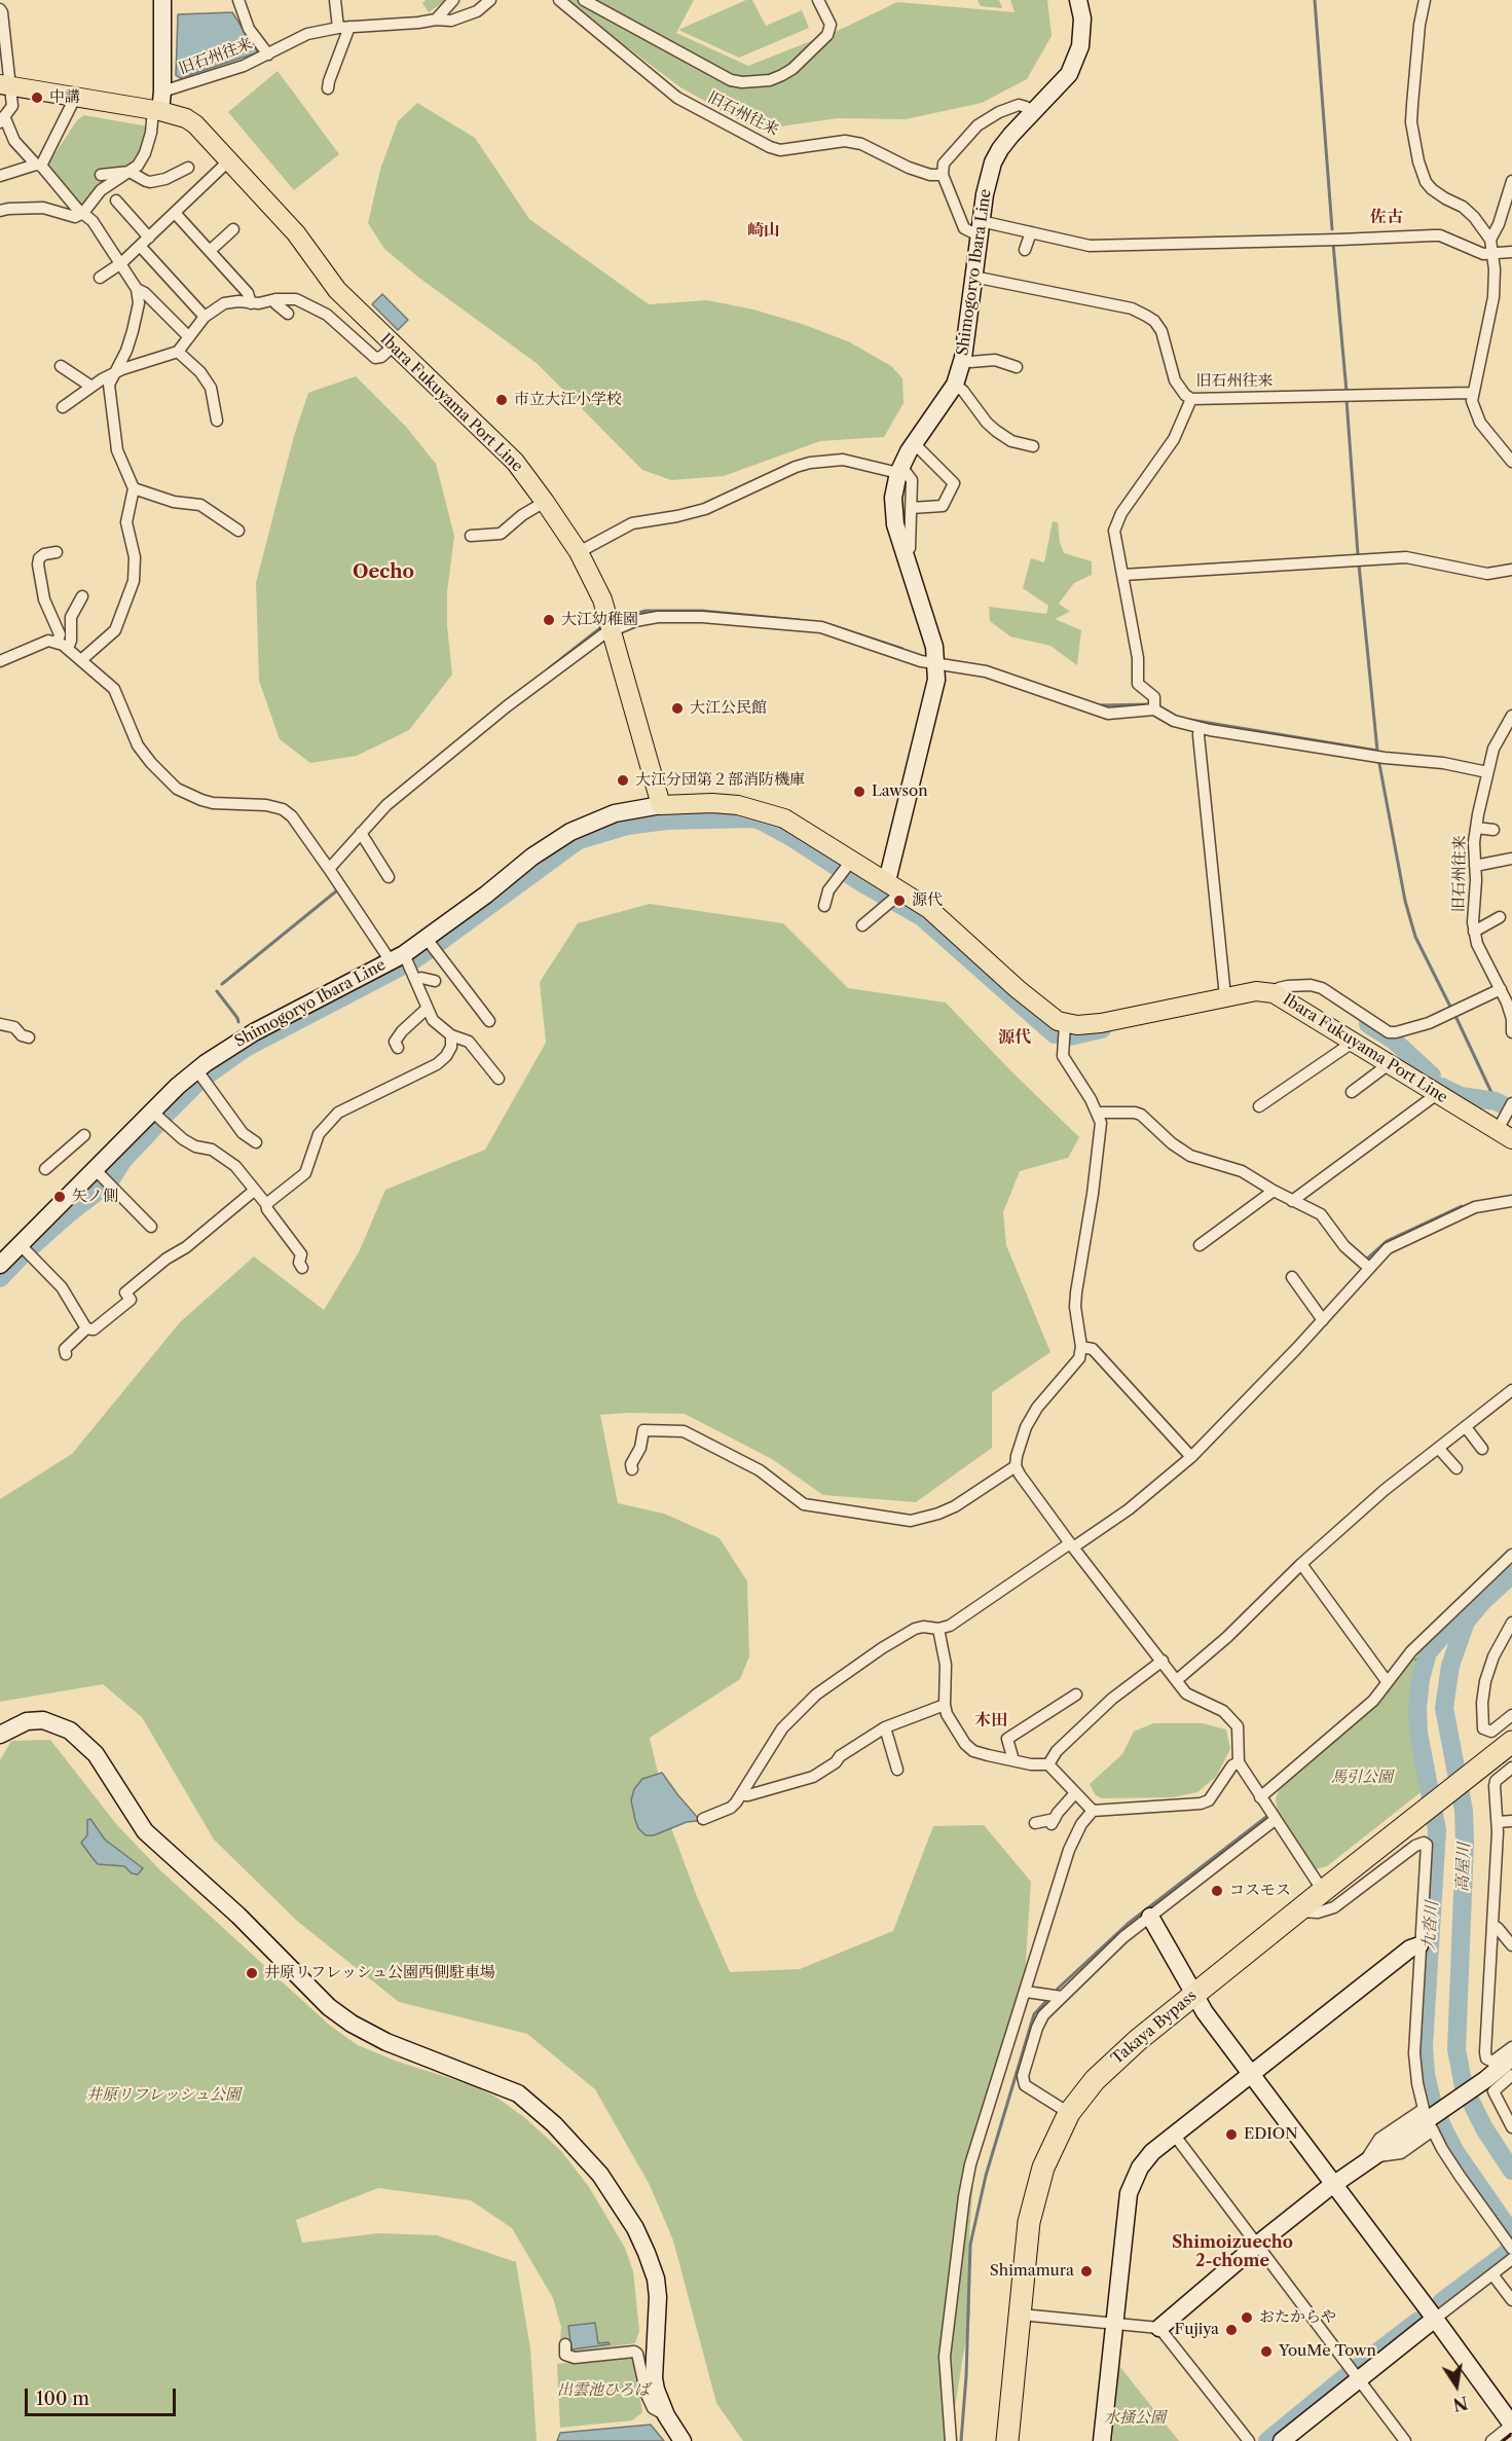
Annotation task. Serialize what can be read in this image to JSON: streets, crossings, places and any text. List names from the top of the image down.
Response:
{
  "streets": {
    "highway": ["Takaya Bypass"],
    "main road": ["Ibara Fukuyama Port Line"],
    "street": ["旧石州往来", "Shimogoryo Ibara Line"]
  },
  "crossings": [
    ["旧石州往来", "Shimogoryo Ibara Line"],
    ["Shimogoryo Ibara Line", "Ibara Fukuyama Port Line"]
  ],
  "districts": [
    "佐古",
    "崎山",
    "Oecho",
    "源代",
    "木田",
    "Shimoizuecho 2-chome"
  ],
  "water": ["高屋川", "九沓川"],
  "parks": [
    "馬引公園",
    "井原リフレッシュ公園",
    "出雲池ひろば",
    "水掻公園"
  ],
  "places": [
    "中講",
    "市立大江小学校",
    "大江幼稚園",
    "大江公民館",
    "大江分団第２部消防機庫",
    "Lawson",
    "源代",
    "矢ノ側",
    "コスモス",
    "井原リフレッシュ公園西側駐車場",
    "EDION",
    "Shimamura",
    "おたからや",
    "Fujiya",
    "YouMe Town"
  ],
  "scale_bar": "100 m",
  "north": "bottom"
}
